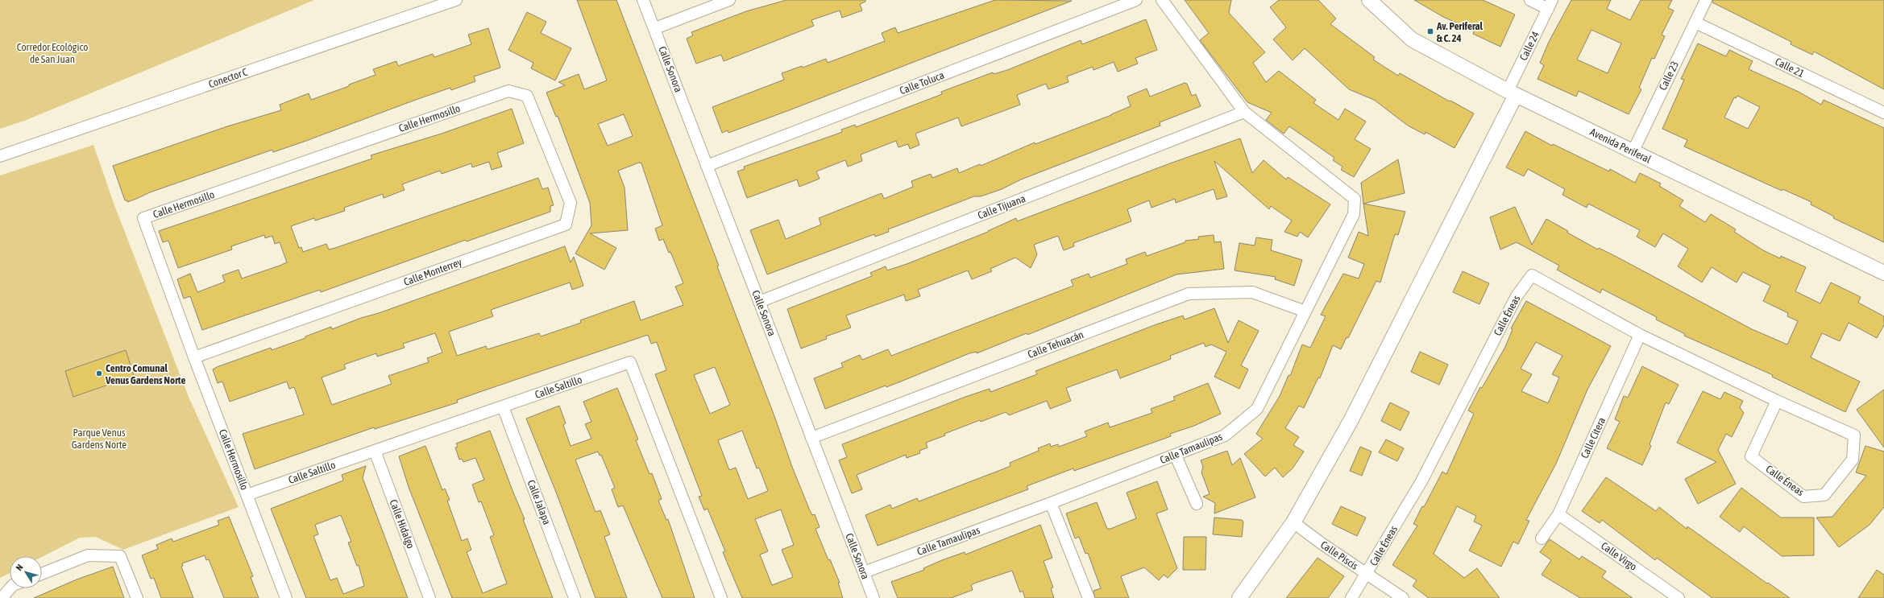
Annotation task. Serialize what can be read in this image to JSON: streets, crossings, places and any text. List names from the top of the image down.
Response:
{
  "streets": {
    "street": [
      "Calle 24",
      "Calle 21",
      "Calle Sonora",
      "Calle 23",
      "Conector C",
      "Calle Toluca",
      "Calle Hermosillo",
      "Avenida Periferal",
      "Calle Tijuana",
      "Calle Monterrey",
      "Calle Éneas",
      "Calle Tehuacán",
      "Calle Saltillo",
      "Calle Citera",
      "Calle Tamaulipas",
      "Calle Jalapa",
      "Calle Hidalgo",
      "Calle Piscis",
      "Calle Virgo"
    ]
  },
  "crossings": [
    ["Calle 24", "Avenida Periferal"],
    ["Calle 21", "Calle 23"],
    ["Calle Sonora", "Calle Toluca"],
    ["Calle Sonora", "Calle Tijuana"],
    ["Calle Sonora", "Calle Tehuacán"],
    ["Calle Sonora", "Calle Tamaulipas"],
    ["Calle 23", "Avenida Periferal"],
    ["Calle Hermosillo", "Calle Monterrey"],
    ["Calle Hermosillo", "Calle Saltillo"],
    ["Calle Tijuana", "Calle Tamaulipas"],
    ["Calle Éneas", "Calle Citera"],
    ["Calle Éneas", "Calle Piscis"],
    ["Calle Tehuacán", "Calle Tamaulipas"],
    ["Calle Saltillo", "Calle Jalapa"],
    ["Calle Saltillo", "Calle Hidalgo"],
    ["Calle Citera", "Calle Virgo"]
  ],
  "parks": ["Corredor Ecológico de San Juan", "Parque Venus Gardens Norte"],
  "places": {
    "transit": ["Av. Periferal & C. 24"],
    "other": ["Centro Comunal Venus Gardens Norte"]
  },
  "north": "top left"
}
